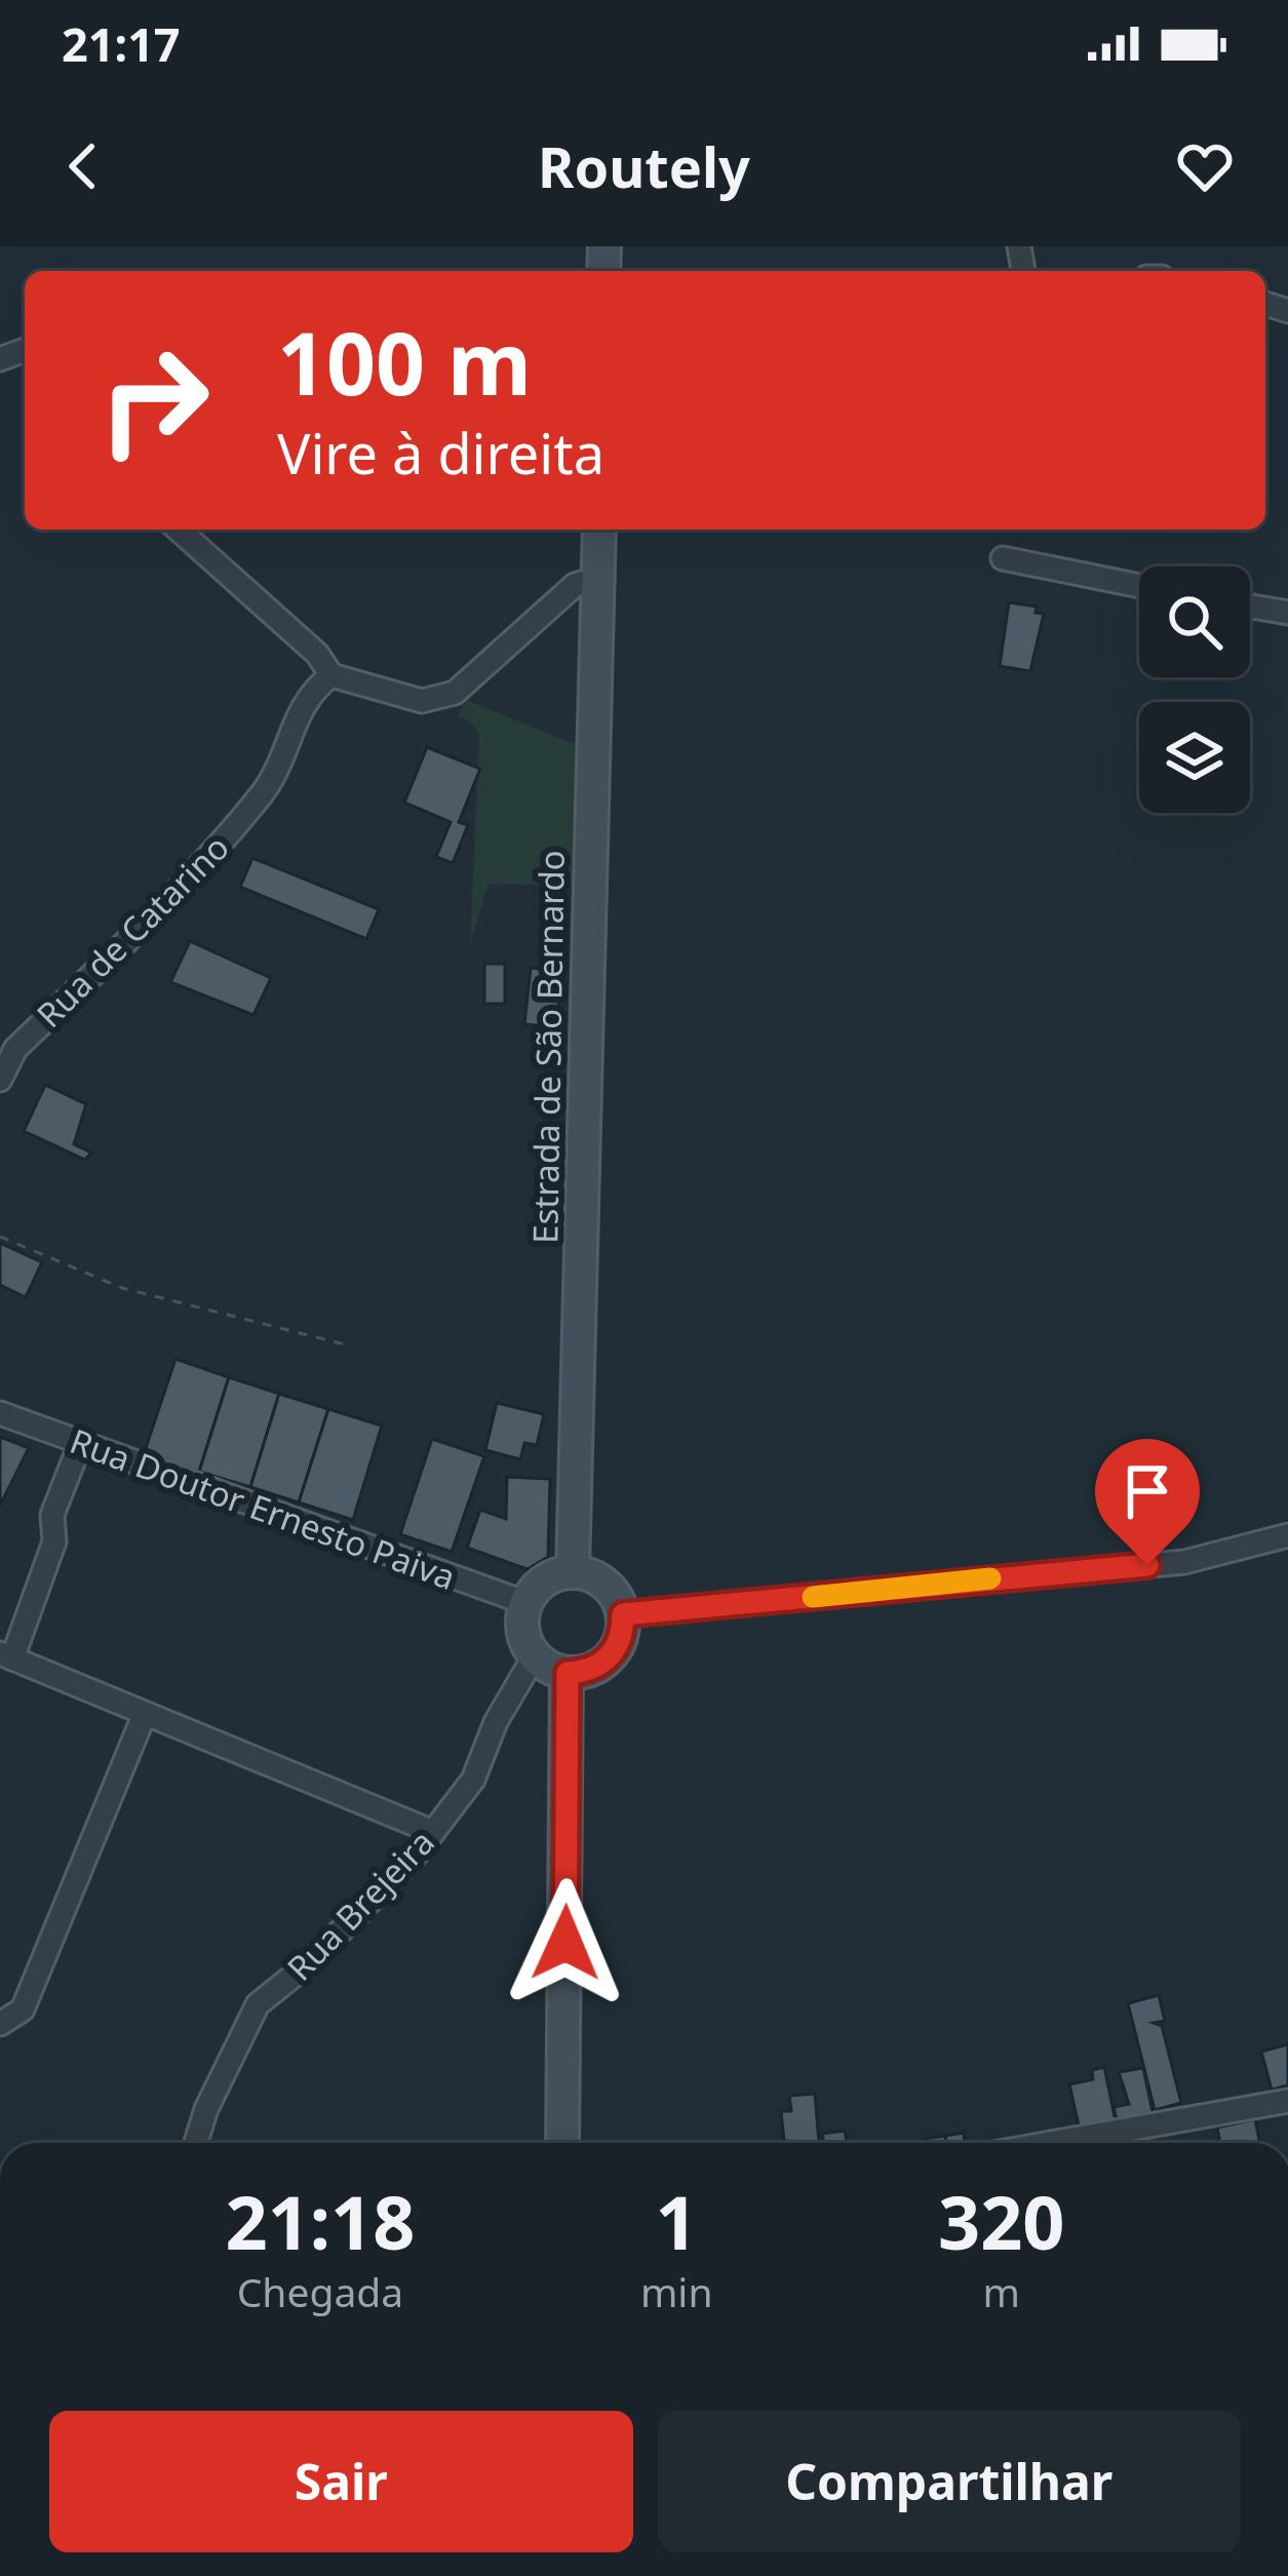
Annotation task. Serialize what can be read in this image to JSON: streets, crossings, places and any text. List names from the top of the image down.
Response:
{
  "streets": {
    "main road": ["Estrada de São Bernardo"],
    "street": ["Rua de Catarino", "Rua Doutor Ernesto Paiva", "Rua Brejeira"]
  },
  "crossings": [
    ["Estrada de São Bernardo", "Rua Doutor Ernesto Paiva"],
    ["Estrada de São Bernardo", "Rua Brejeira"],
    ["Rua Doutor Ernesto Paiva", "Rua Brejeira"]
  ],
  "page": {
    "status": "21:17",
    "header": "Routely",
    "turn": ["100 m", "Vire à direita"],
    "eta": [
      "21:18",
      "Chegada",
      "1",
      "min",
      "320",
      "m"
    ],
    "buttons": ["Sair", "Compartilhar"]
  }
}
